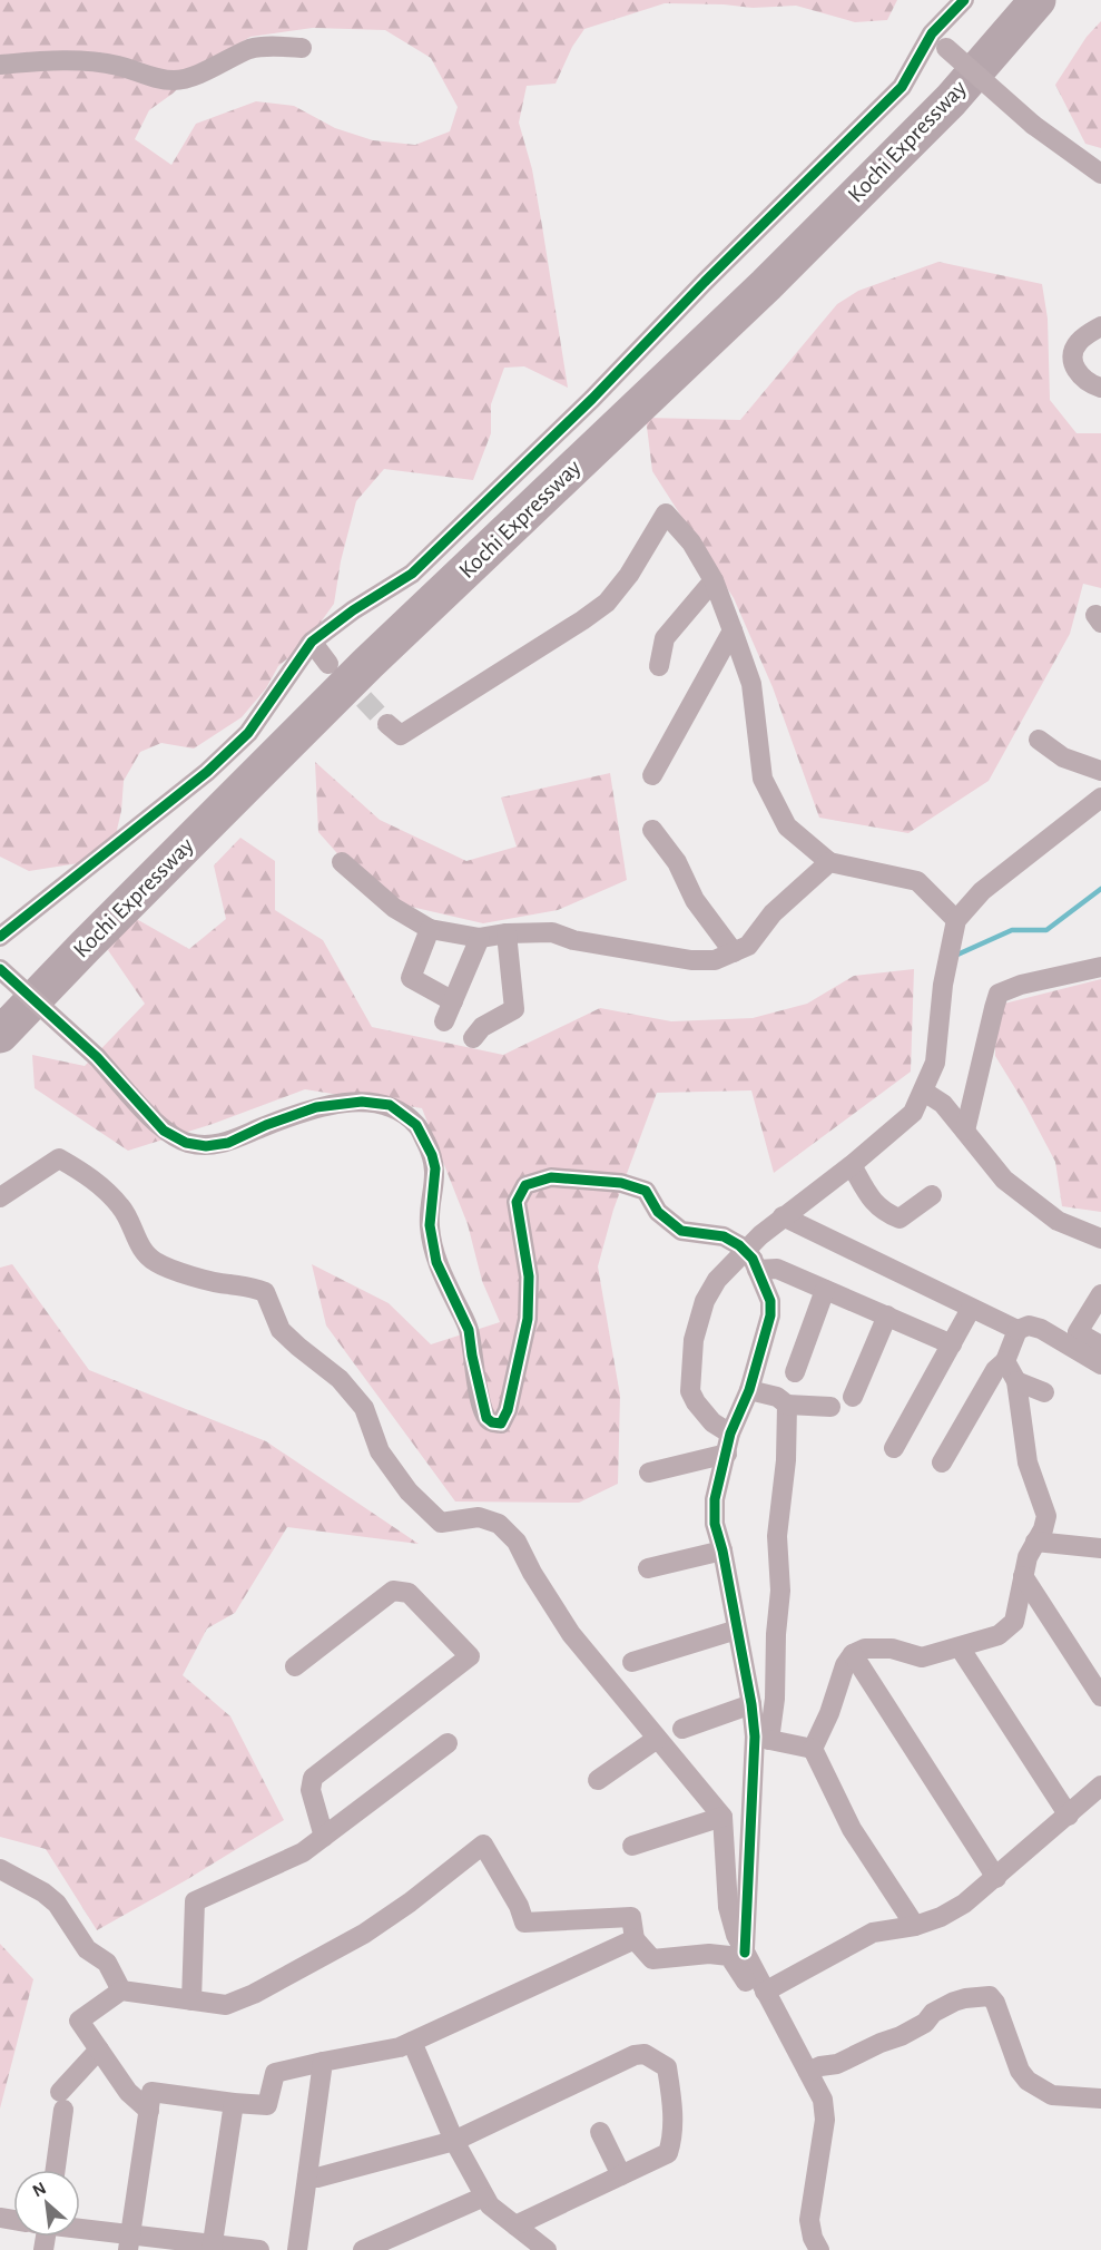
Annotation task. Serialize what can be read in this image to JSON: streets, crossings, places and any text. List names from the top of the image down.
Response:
{
  "streets": {
    "highway": ["Kochi Expressway"]
  },
  "north": "top left"
}
